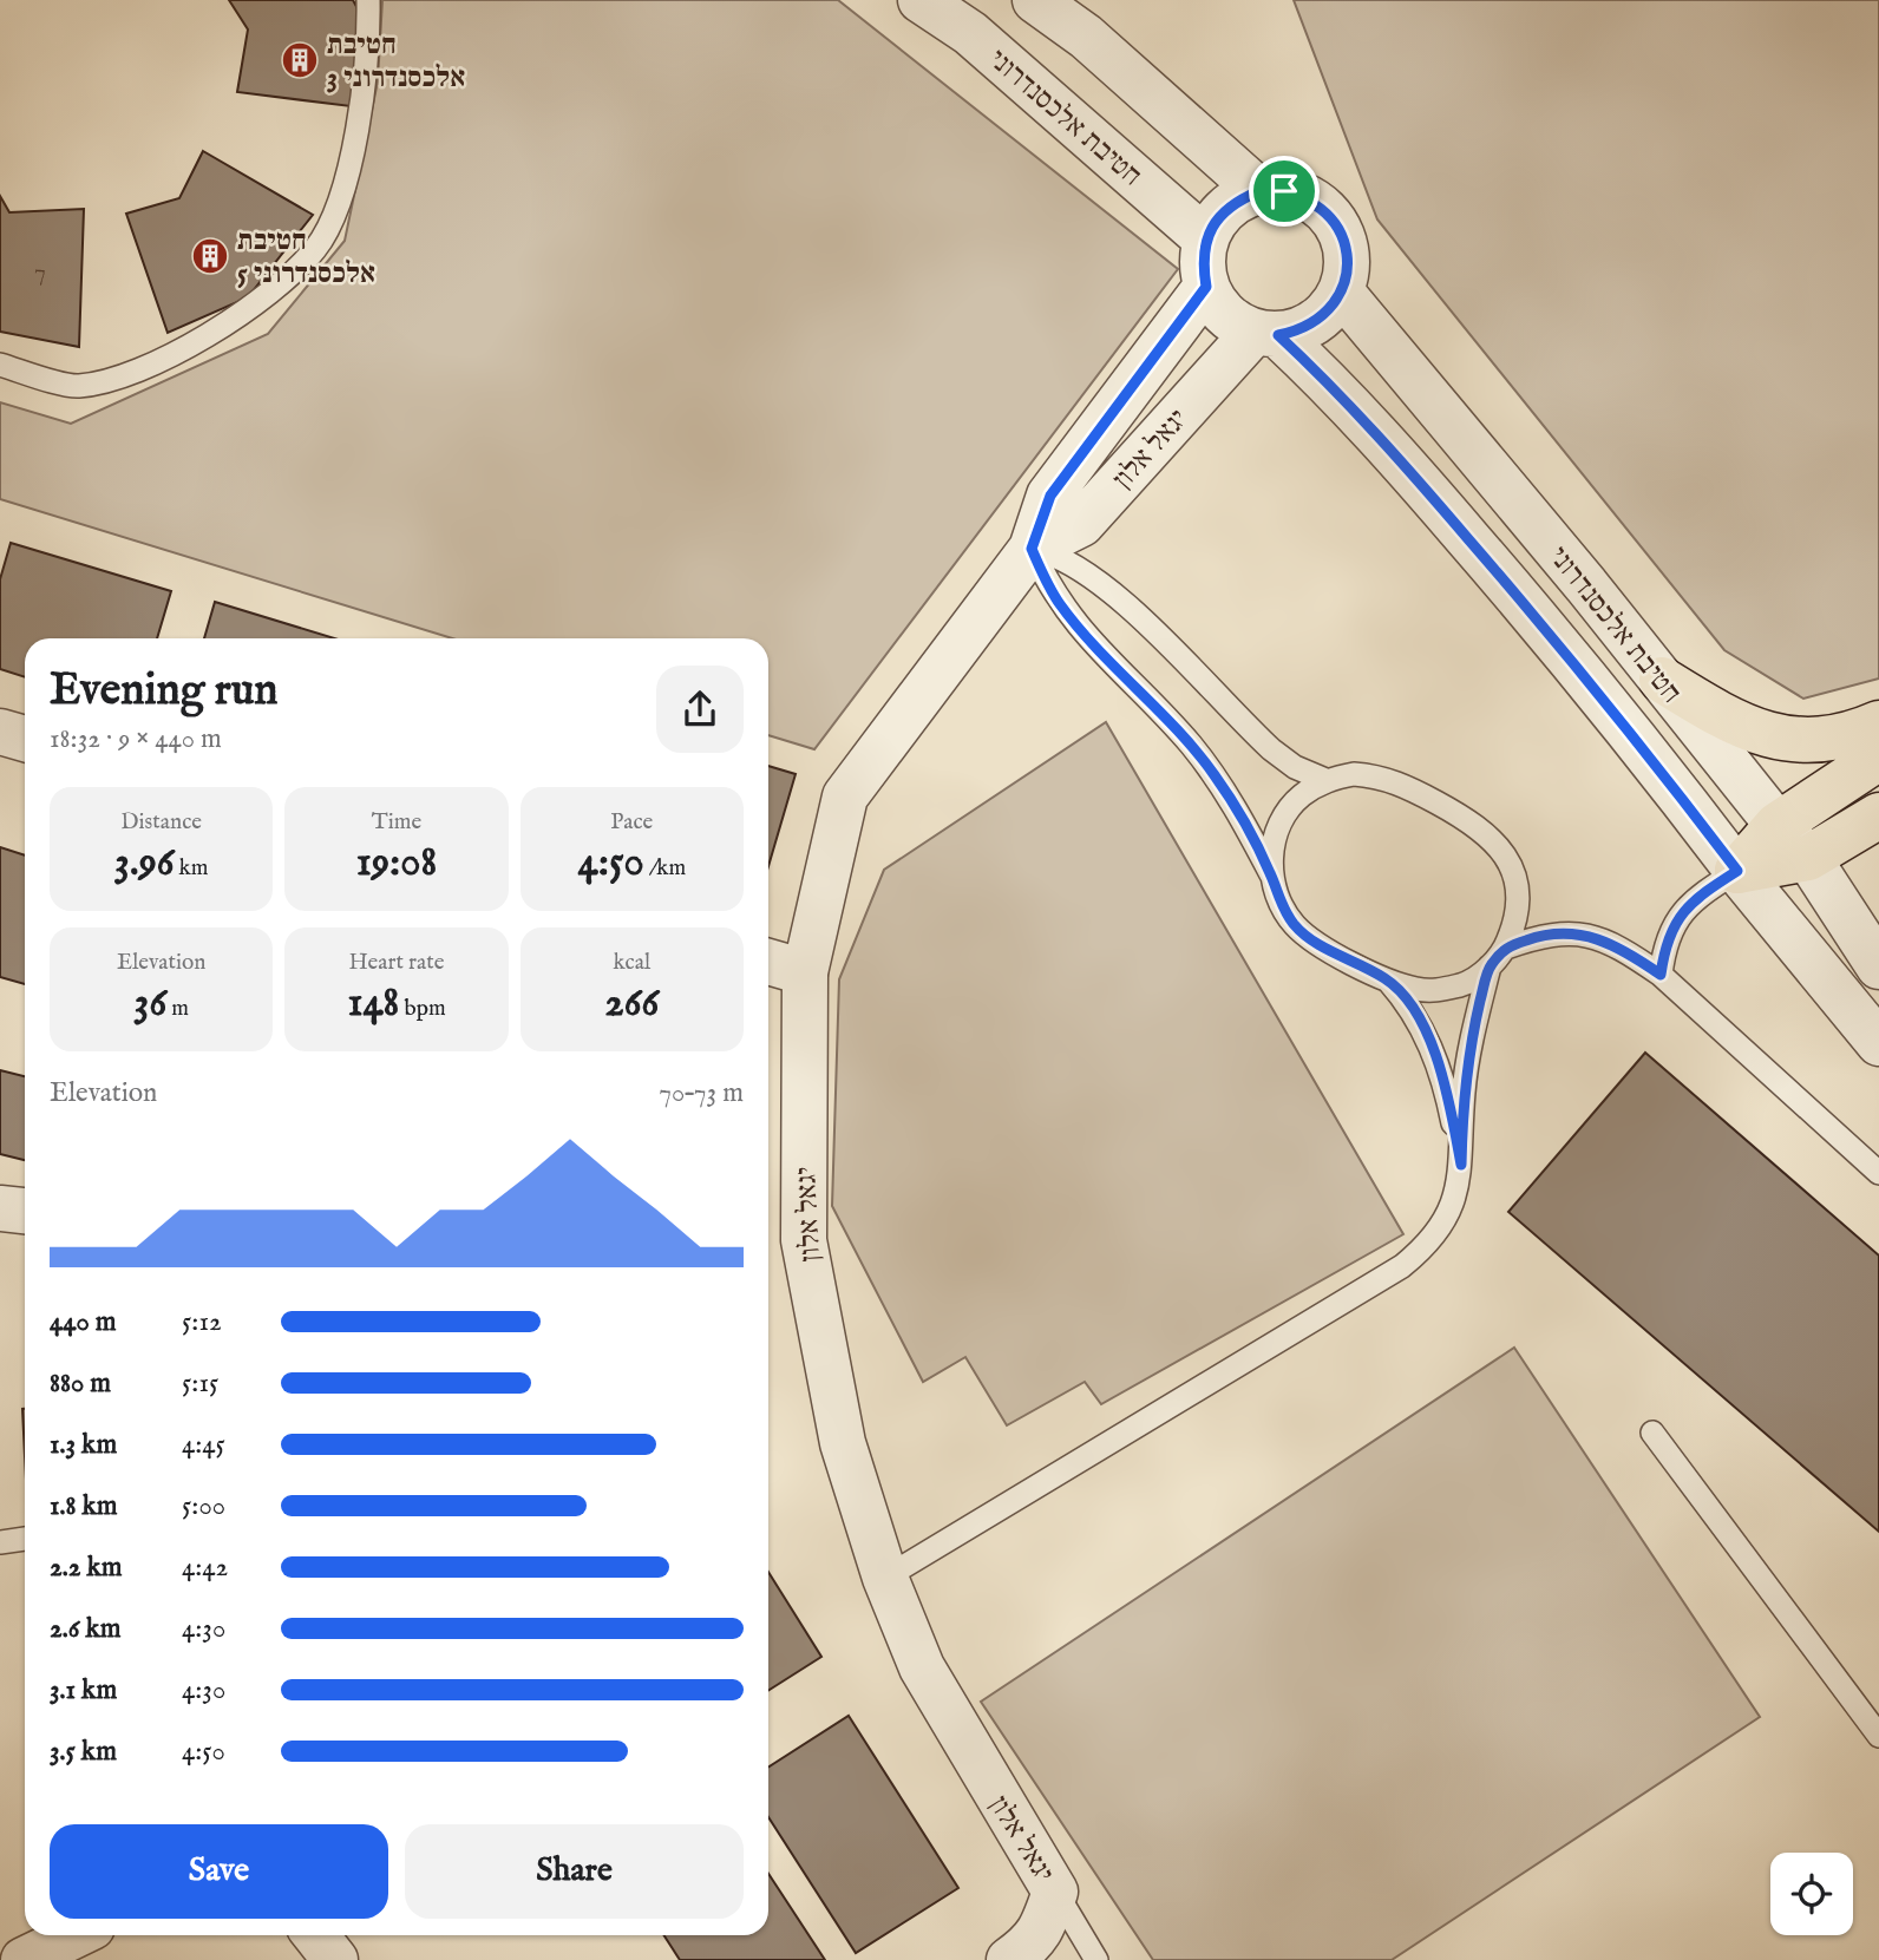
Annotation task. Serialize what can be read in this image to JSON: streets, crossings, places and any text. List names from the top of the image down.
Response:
{
  "streets": {
    "street": ["חטיבת אלכסנדרוני", "יגאל אלון"]
  },
  "crossings": [
    ["חטיבת אלכסנדרוני", "יגאל אלון"]
  ],
  "places": {
    "building": ["חטיבת אלכסנדרוני 3", "חטיבת אלכסנדרוני 5"]
  },
  "house_numbers": ["7"],
  "page": {
    "heading": ["Evening run", "18:32 · 9 × 440 m"],
    "stats": [
      ["Distance", "3.96 km"],
      ["Time", "19:08"],
      ["Pace", "4:50 /km"],
      ["Elevation", "36 m"],
      ["Heart rate", "148 bpm"],
      ["kcal", "266"]
    ],
    "chart": ["Elevation", "70–73 m"],
    "list": [
      {
        "name": "440 m",
        "note": "5:12"
      },
      {
        "name": "880 m",
        "note": "5:15"
      },
      {
        "name": "1.3 km",
        "note": "4:45"
      },
      {
        "name": "1.8 km",
        "note": "5:00"
      },
      {
        "name": "2.2 km",
        "note": "4:42"
      },
      {
        "name": "2.6 km",
        "note": "4:30"
      },
      {
        "name": "3.1 km",
        "note": "4:30"
      },
      {
        "name": "3.5 km",
        "note": "4:50"
      }
    ],
    "buttons": ["Save", "Share"]
  }
}
